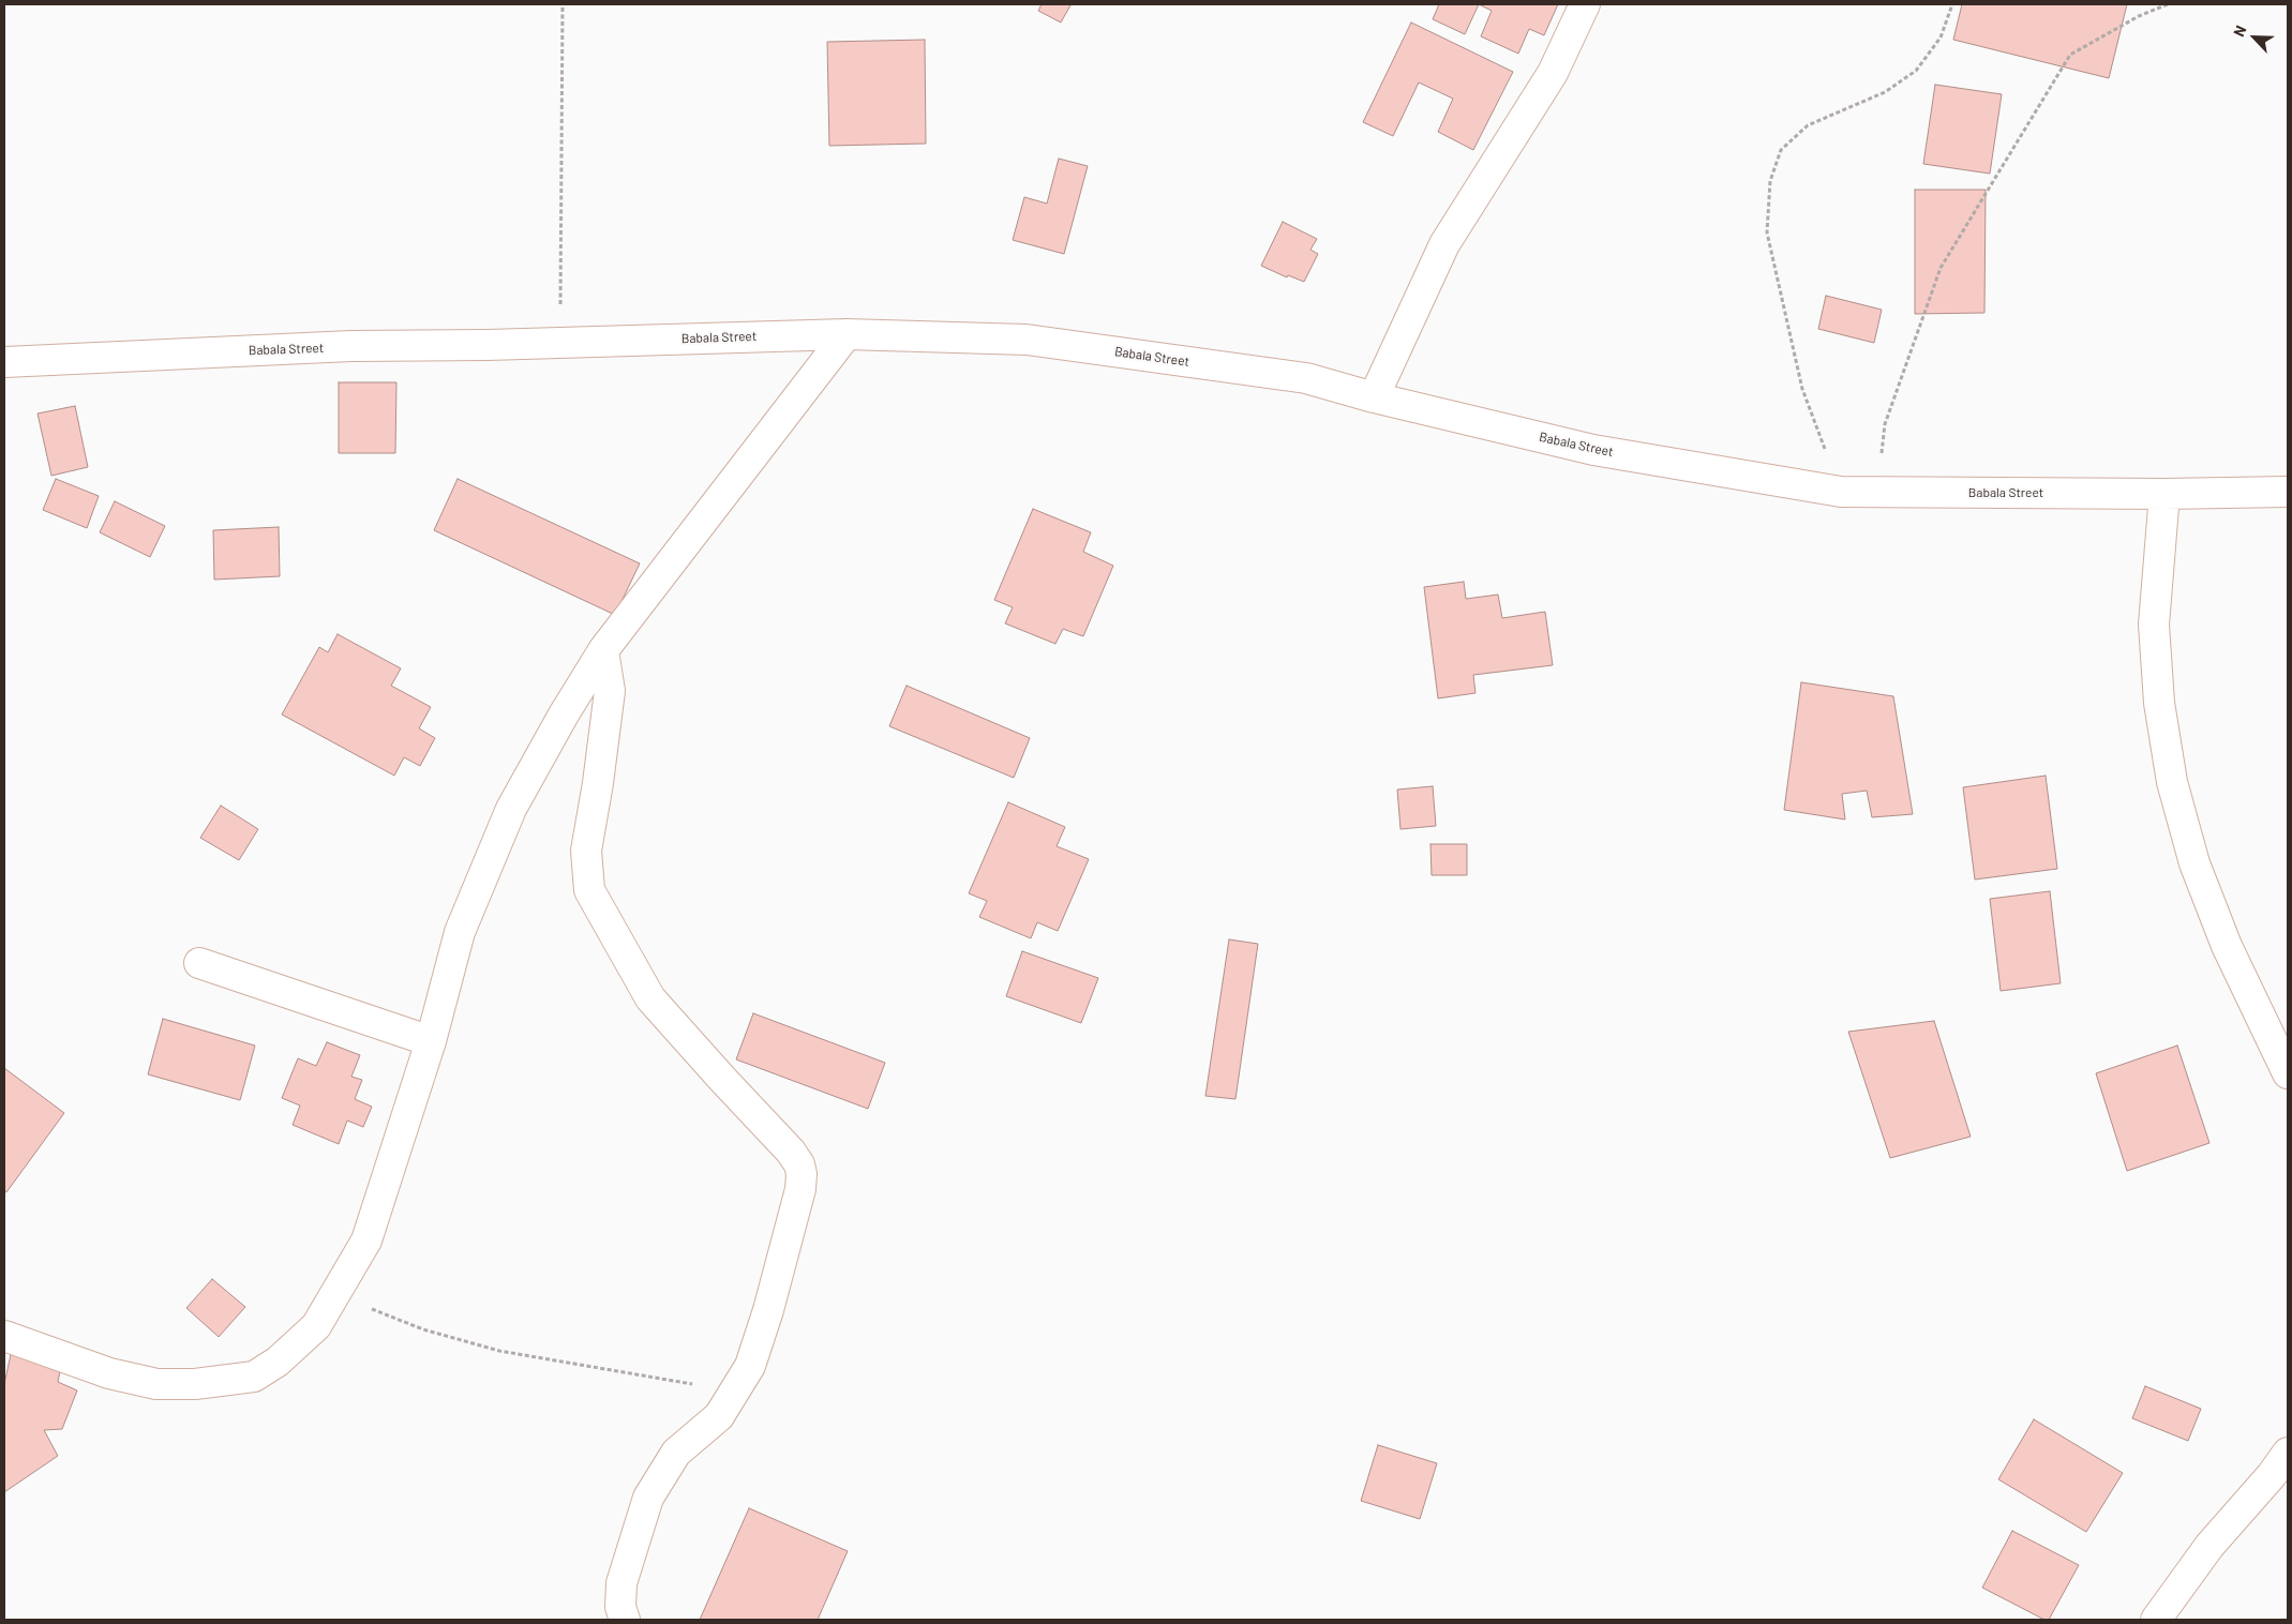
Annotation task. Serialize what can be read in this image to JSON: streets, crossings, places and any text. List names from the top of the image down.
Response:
{
  "streets": {
    "street": ["Babala Street"]
  },
  "north": "top left"
}
